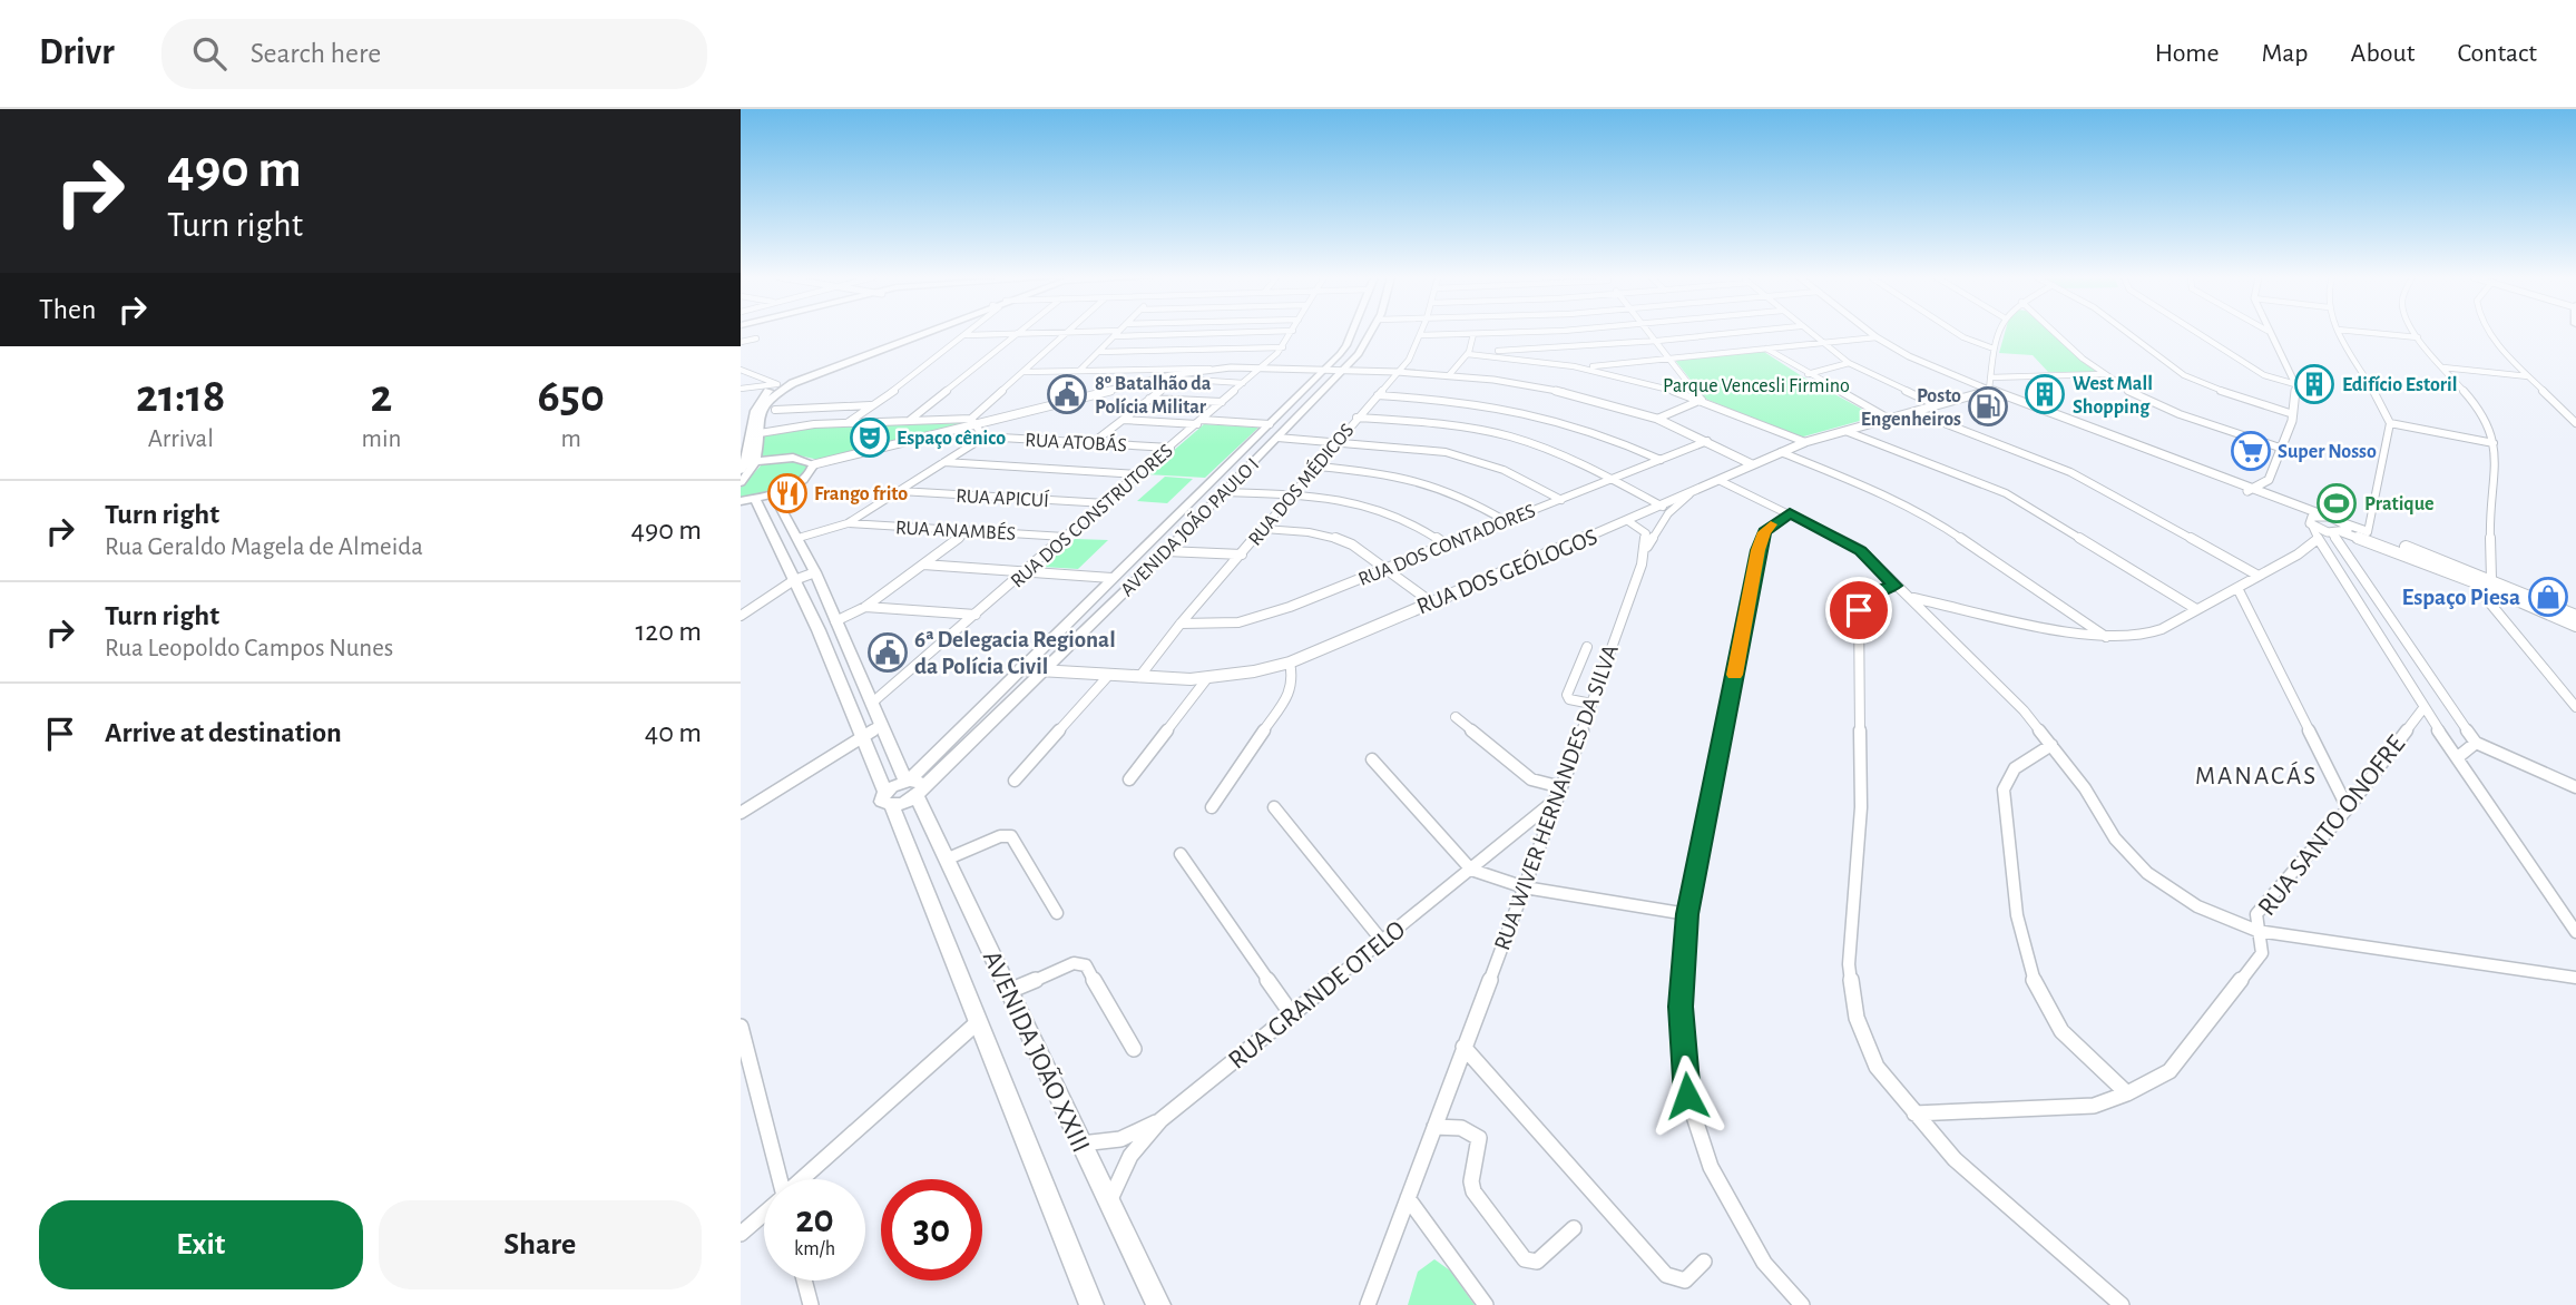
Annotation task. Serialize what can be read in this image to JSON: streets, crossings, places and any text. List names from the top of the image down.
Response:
{
  "streets": {
    "main road": ["AVENIDA JOÃO PAULO I", "AVENIDA JOÃO XXIII"],
    "street": [
      "RUA ATOBÁS",
      "RUA DOS MÉDICOS",
      "RUA APICUÍ",
      "RUA DOS CONSTRUTORES",
      "RUA ANAMBÉS",
      "RUA DOS CONTADORES",
      "RUA DOS GEÓLOGOS",
      "RUA WIVER HERNANDES DA SILVA",
      "RUA SANTO ONOFRE",
      "RUA GRANDE OTELO"
    ]
  },
  "crossings": [
    ["RUA ATOBÁS", "RUA DOS CONSTRUTORES"],
    ["RUA DOS MÉDICOS", "RUA DOS CONTADORES"],
    ["RUA DOS MÉDICOS", "RUA DOS GEÓLOGOS"],
    ["RUA APICUÍ", "RUA DOS CONSTRUTORES"],
    ["RUA DOS CONSTRUTORES", "RUA ANAMBÉS"],
    ["RUA DOS CONSTRUTORES", "AVENIDA JOÃO XXIII"],
    ["AVENIDA JOÃO PAULO I", "RUA DOS GEÓLOGOS"],
    ["AVENIDA JOÃO PAULO I", "AVENIDA JOÃO XXIII"],
    ["RUA DOS GEÓLOGOS", "RUA WIVER HERNANDES DA SILVA"],
    ["RUA WIVER HERNANDES DA SILVA", "RUA GRANDE OTELO"],
    ["RUA GRANDE OTELO", "AVENIDA JOÃO XXIII"]
  ],
  "districts": ["MANACÁS"],
  "parks": ["Parque Vencesli Firmino"],
  "places": {
    "building": ["Edifício Estoril", "West Mall Shopping"],
    "public building": ["8º Batalhão da Polícia Militar", "6ª Delegacia Regional da Polícia Civil"],
    "fuel station": ["Posto Engenheiros"],
    "theatre": ["Espaço cênico"],
    "supermarket": ["Super Nosso"],
    "restaurant": ["Frango frito"],
    "sports": ["Pratique"],
    "shop": ["Espaço Piesa"]
  },
  "page": {
    "header": "Drivr",
    "search": "Search here",
    "nav": [
      "Home",
      "Map",
      "About",
      "Contact"
    ],
    "turn": ["490 m", "Turn right"],
    "then": "Then",
    "eta": [
      "21:18",
      "Arrival",
      "2",
      "min",
      "650",
      "m"
    ],
    "list": [
      {
        "name": "Turn right",
        "note": "Rua Geraldo Magela de Almeida",
        "value": "490 m"
      },
      {
        "name": "Turn right",
        "note": "Rua Leopoldo Campos Nunes",
        "value": "120 m"
      },
      {
        "name": "Arrive at destination",
        "value": "40 m"
      }
    ],
    "speed": "20 km/h",
    "limit": "30",
    "buttons": ["Exit", "Share"]
  }
}
